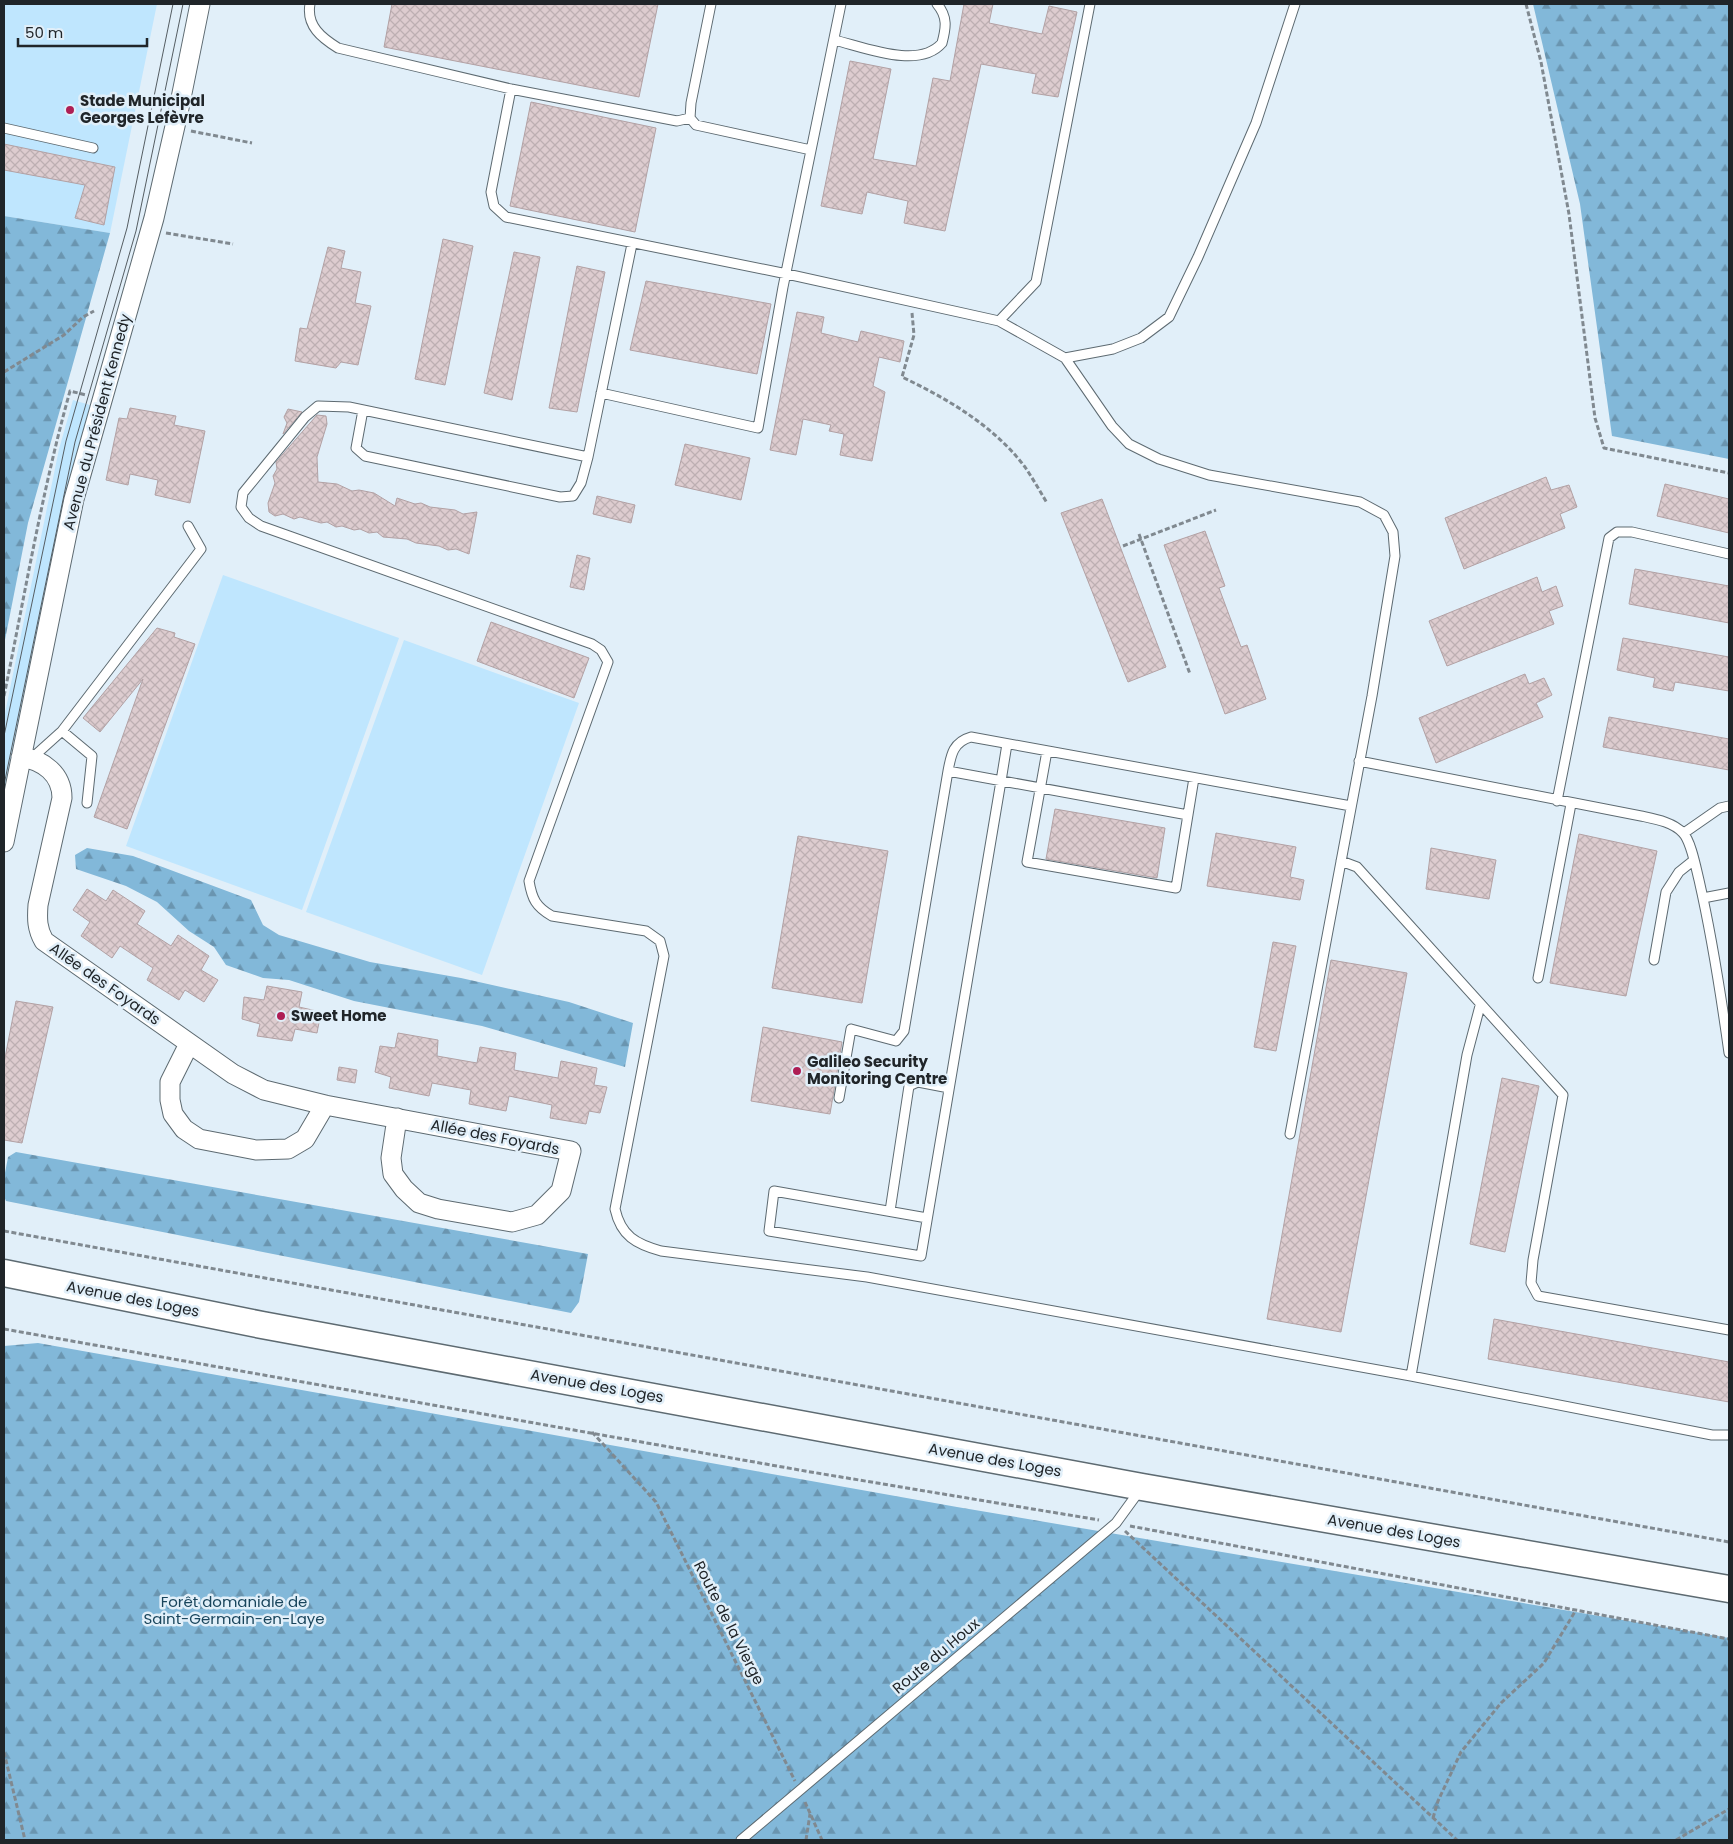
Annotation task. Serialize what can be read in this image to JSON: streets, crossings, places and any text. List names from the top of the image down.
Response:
{
  "streets": {
    "main road": ["Avenue des Loges"],
    "street": ["Avenue du Président Kennedy", "Allée des Foyards"],
    "lane": ["Route du Houx"],
    "path": ["Route de la Vierge"]
  },
  "crossings": [
    ["Avenue du Président Kennedy", "Allée des Foyards"],
    ["Avenue des Loges", "Route du Houx"],
    ["Route de la Vierge", "Route du Houx"]
  ],
  "parks": ["Forêt domaniale de Saint-Germain-en-Laye"],
  "places": ["Stade Municipal Georges Lefèvre", "Sweet Home", "Galileo Security Monitoring Centre"],
  "scale_bar": "50 m"
}
